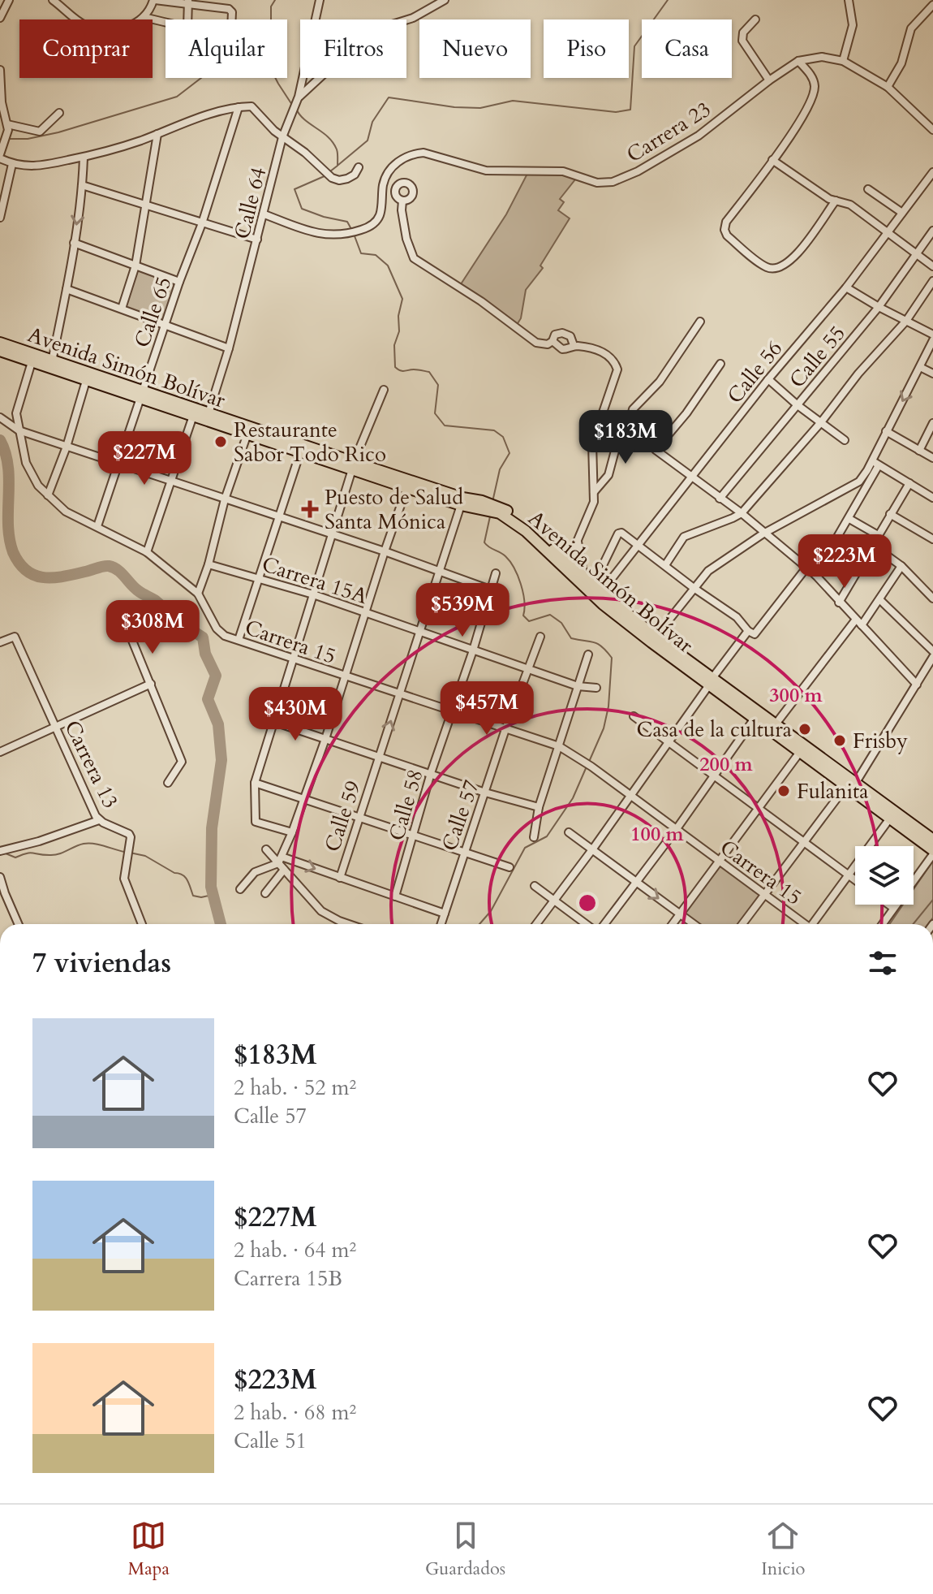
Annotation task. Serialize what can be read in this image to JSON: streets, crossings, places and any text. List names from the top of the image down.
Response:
{
  "streets": {
    "main road": ["Avenida Simón Bolívar"],
    "street": [
      "Carrera 23",
      "Calle 64",
      "Calle 65",
      "Calle 55",
      "Calle 56",
      "Carrera 15A",
      "Carrera 15",
      "Carrera 13",
      "Calle 58",
      "Calle 57",
      "Calle 59"
    ]
  },
  "crossings": [
    ["Carrera 23", "Calle 64"],
    ["Calle 64", "Avenida Simón Bolívar"],
    ["Calle 65", "Avenida Simón Bolívar"],
    ["Calle 65", "Carrera 15"],
    ["Avenida Simón Bolívar", "Calle 56"],
    ["Avenida Simón Bolívar", "Carrera 15"],
    ["Avenida Simón Bolívar", "Calle 59"],
    ["Carrera 15A", "Calle 58"],
    ["Carrera 15A", "Calle 57"],
    ["Carrera 15A", "Calle 59"],
    ["Carrera 15", "Calle 58"],
    ["Carrera 15", "Calle 57"],
    ["Carrera 15", "Calle 59"]
  ],
  "places": {
    "other": [
      "Restaurante Sabor Todo Rico",
      "Casa de la cultura",
      "Frisby",
      "Fulanita"
    ],
    "health": ["Puesto de Salud Santa Mónica"]
  },
  "page": {
    "chip": [
      "Comprar",
      "Alquilar",
      "Filtros",
      "Nuevo",
      "Piso",
      "Casa"
    ],
    "price": [
      "$183M",
      "$227M",
      "$223M",
      "$539M",
      "$308M",
      "$457M",
      "$430M"
    ],
    "heading": "7 viviendas",
    "list": [
      {
        "name": "$183M",
        "note": "2 hab. · 52 m² · Calle 57"
      },
      {
        "name": "$227M",
        "note": "2 hab. · 64 m² · Carrera 15B"
      },
      {
        "name": "$223M",
        "note": "2 hab. · 68 m² · Calle 51"
      }
    ],
    "tabs": ["Mapa", "Guardados", "Inicio"]
  },
  "rings": ["300 m", "200 m", "100 m"]
}
